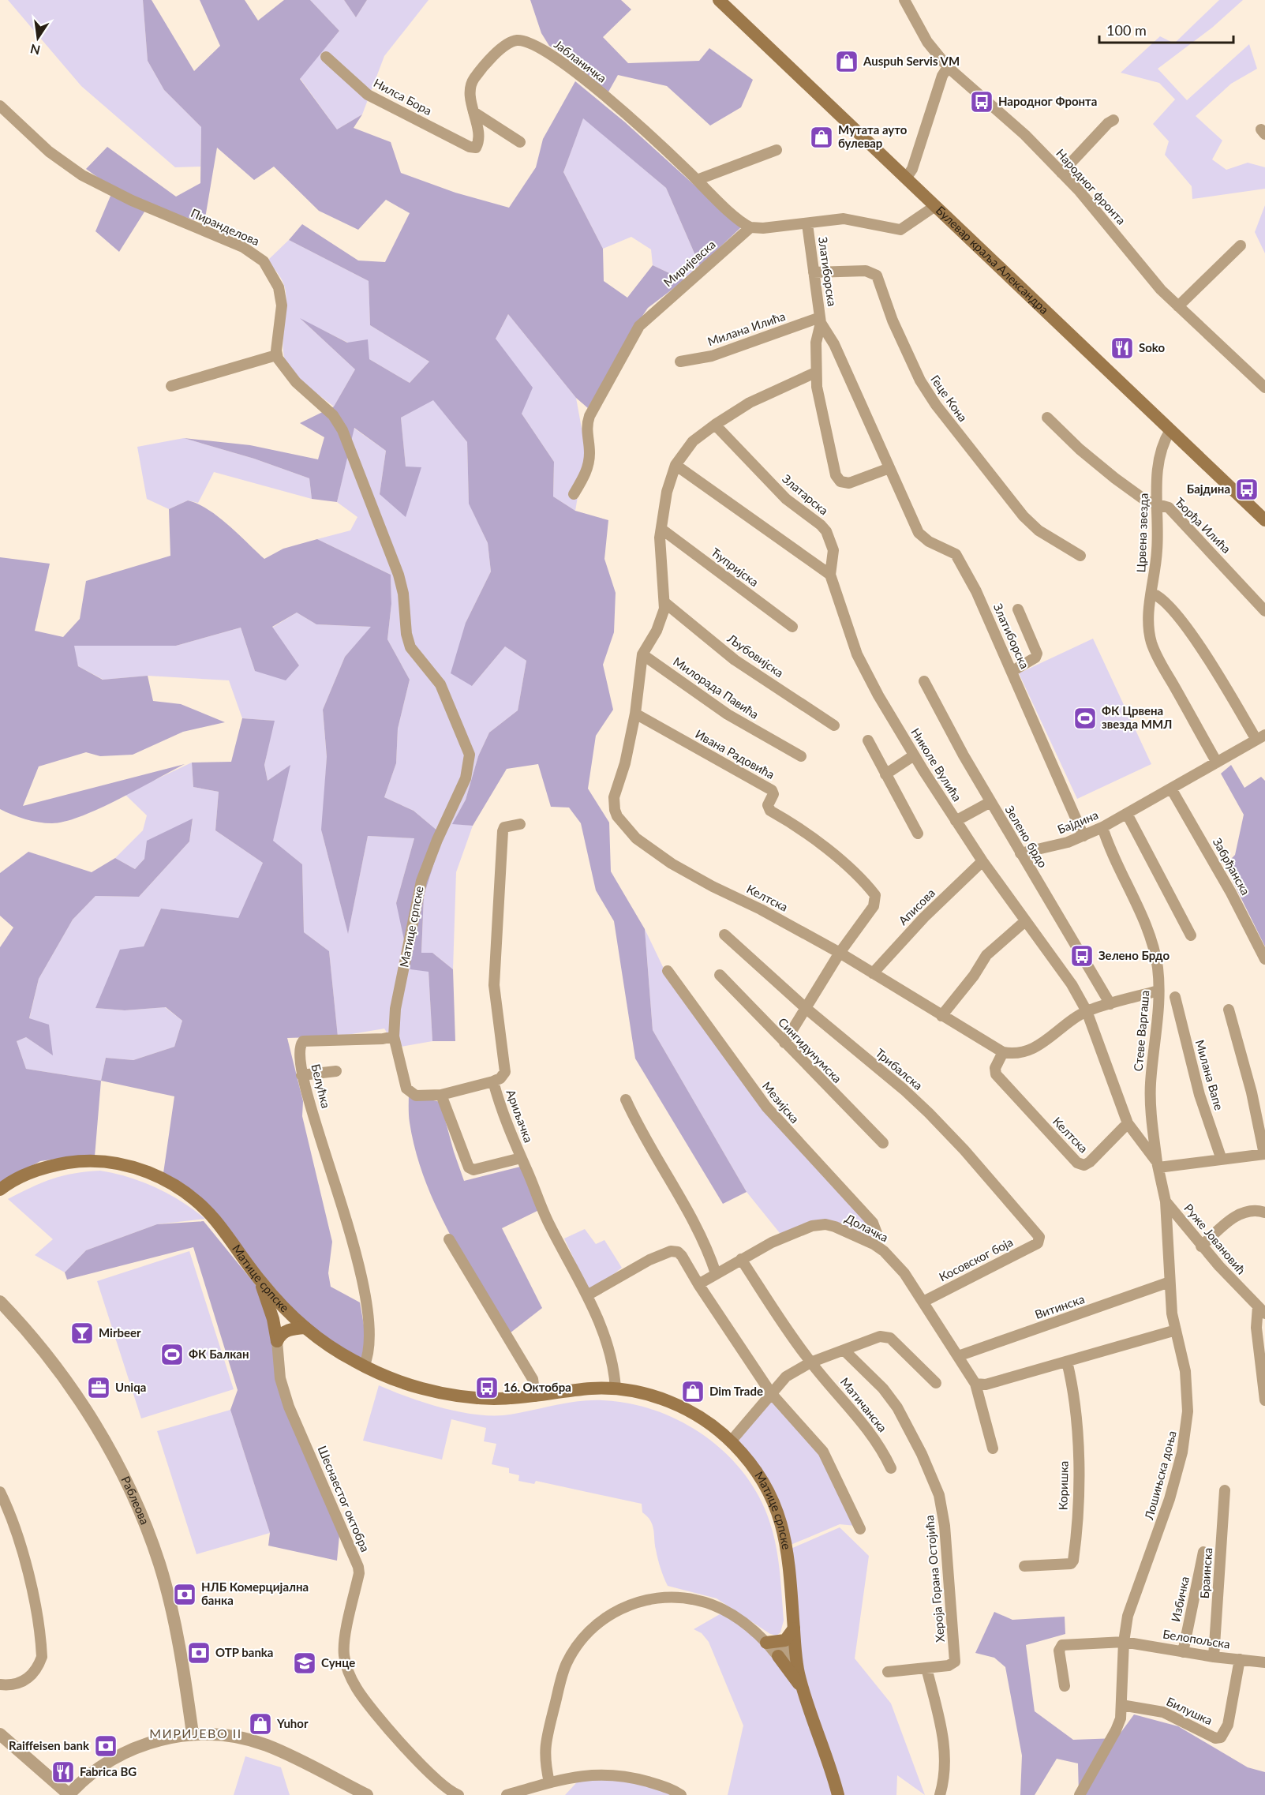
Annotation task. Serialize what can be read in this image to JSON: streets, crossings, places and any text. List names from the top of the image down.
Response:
{
  "streets": {
    "main road": ["Булевар краља Александра", "Матице српске"],
    "street": [
      "Јабланичка",
      "Нилса Бора",
      "Народног фронта",
      "Пиранделова",
      "Миријевска",
      "Златиборска",
      "Милана Илића",
      "Геце Кона",
      "Златарска",
      "Ђорђа Илића",
      "Црвена звезда",
      "Ћупријска",
      "Љубовијска",
      "Милорада Павића",
      "Ивана Радовића",
      "Николе Вулића",
      "Бајдина",
      "Зелено брдо",
      "Забрђанска",
      "Келтска",
      "Аписова",
      "Стеве Варгаша",
      "Сингидунумска",
      "Трибалска",
      "Милана Вапе",
      "Белућка",
      "Мезијска",
      "Ариљачка",
      "Долачка",
      "Руже Јовановић",
      "Косовског боја",
      "Витинска",
      "Матичанска",
      "Лошињска доња",
      "Коришка",
      "Шеснаестог октобра",
      "Раблеова",
      "Браинска",
      "Хероја Горана Остојића",
      "Избичка",
      "Белопољска",
      "Билушка"
    ]
  },
  "crossings": [
    ["Јабланичка", "Нилса Бора"],
    ["Јабланичка", "Миријевска"],
    ["Пиранделова", "Матице српске"],
    ["Булевар краља Александра", "Црвена звезда"],
    ["Златиборска", "Милана Илића"],
    ["Златиборска", "Геце Кона"],
    ["Златиборска", "Бајдина"],
    ["Златарска", "Николе Вулића"],
    ["Ђорђа Илића", "Црвена звезда"],
    ["Црвена звезда", "Бајдина"],
    ["Милорада Павића", "Келтска"],
    ["Ивана Радовића", "Келтска"],
    ["Николе Вулића", "Келтска"],
    ["Николе Вулића", "Аписова"],
    ["Бајдина", "Зелено брдо"],
    ["Бајдина", "Забрђанска"],
    ["Бајдина", "Стеве Варгаша"],
    ["Келтска", "Аписова"],
    ["Матице српске", "Белућка"],
    ["Матице српске", "Ариљачка"],
    ["Трибалска", "Косовског боја"],
    ["Мезијска", "Долачка"],
    ["Долачка", "Косовског боја"],
    ["Долачка", "Витинска"],
    ["Долачка", "Матичанска"],
    ["Витинска", "Лошињска доња"],
    ["Лошињска доња", "Белопољска"],
    ["Лошињска доња", "Билушка"],
    ["Браинска", "Белопољска"],
    ["Избичка", "Белопољска"],
    ["Белопољска", "Билушка"]
  ],
  "districts": ["МИРИЈЕВО II"],
  "places": {
    "shop": [
      "Auspuh Servis VM",
      "Мутата ауто булевар",
      "Dim Trade",
      "Yuhor"
    ],
    "bus stop": [
      "Народног Фронта",
      "Бајдина",
      "Зелено Брдо",
      "16. Октобра"
    ],
    "restaurant": ["Soko", "Fabrica BG"],
    "sports": ["ФК Црвена звезда ММЛ", "ФК Балкан"],
    "bar": ["Mirbeer"],
    "office": ["Uniqa"],
    "bank": ["НЛБ Комерцијална банка", "OTP banka", "Raiffeisen bank"],
    "school or university": ["Сунце"]
  },
  "scale_bar": "100 m",
  "north": "bottom"
}
